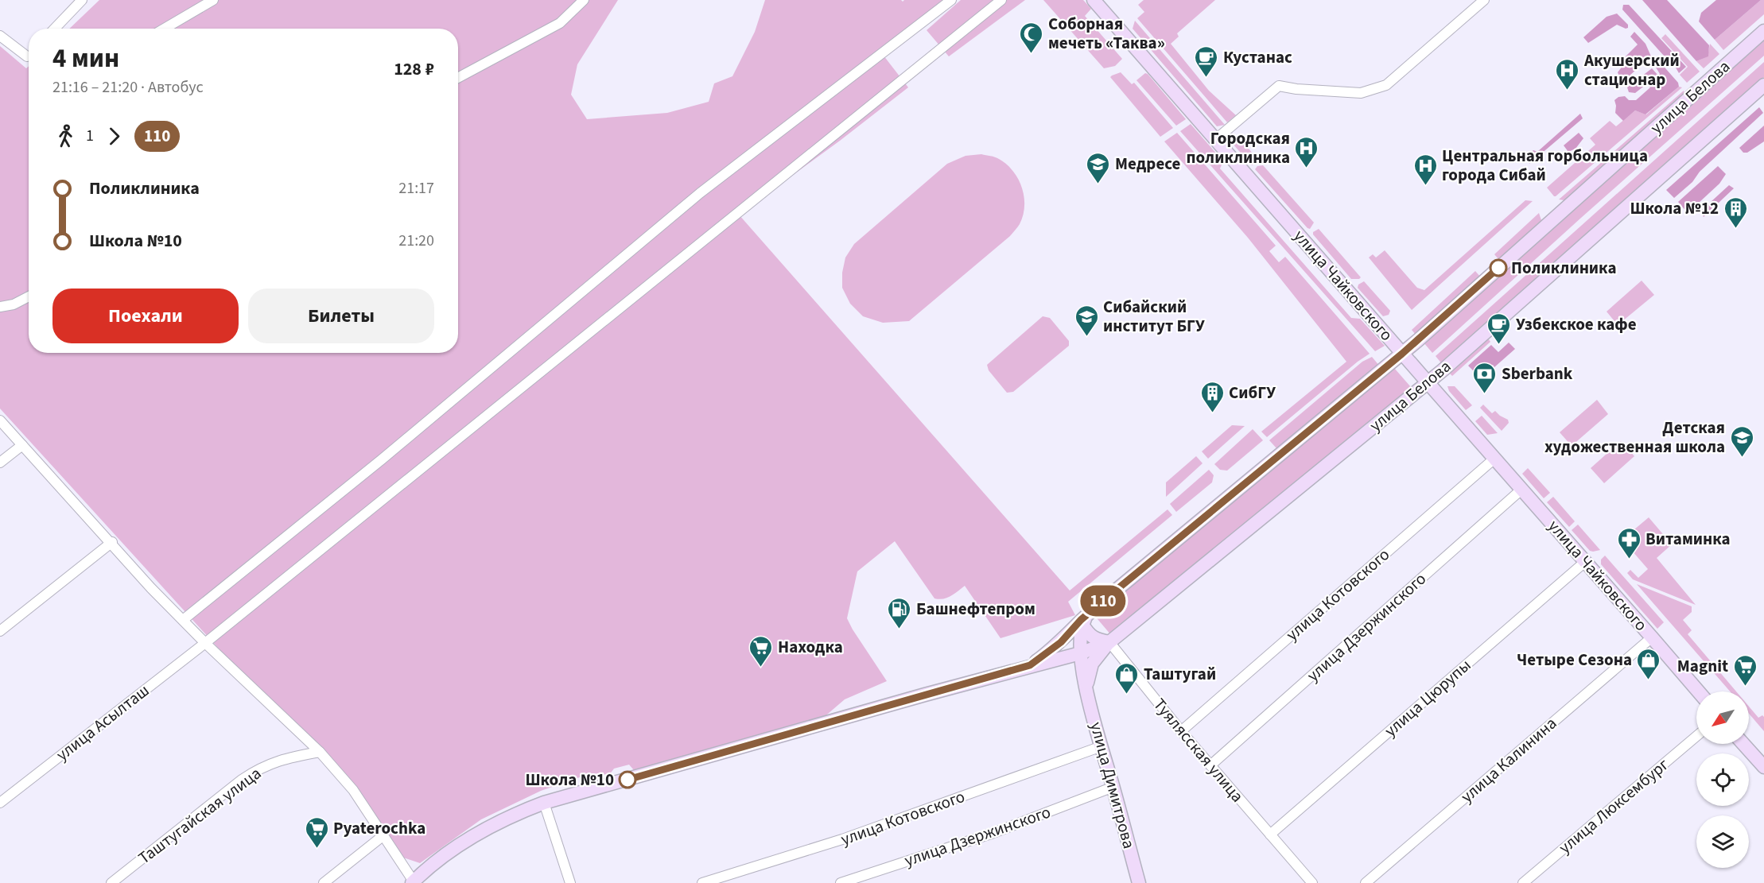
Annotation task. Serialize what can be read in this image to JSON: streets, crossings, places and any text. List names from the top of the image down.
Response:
{
  "streets": {
    "main road": [
      "улица Белова",
      "улица Чайковского",
      "Туялясская улица",
      "улица Димитрова"
    ],
    "street": [
      "улица Котовского",
      "улица Дзержинского",
      "улица Цюрупы",
      "улица Асылташ",
      "улица Калинина",
      "улица Люксембург",
      "Таштугайская улица"
    ]
  },
  "crossings": [
    ["улица Белова", "улица Чайковского"],
    ["улица Белова", "Туялясская улица"],
    ["улица Белова", "улица Димитрова"],
    ["улица Чайковского", "улица Котовского"],
    ["улица Чайковского", "улица Дзержинского"],
    ["улица Чайковского", "улица Цюрупы"],
    ["улица Чайковского", "улица Калинина"],
    ["улица Котовского", "Туялясская улица"],
    ["улица Котовского", "улица Димитрова"],
    ["улица Дзержинского", "Туялясская улица"],
    ["улица Дзержинского", "улица Димитрова"],
    ["улица Цюрупы", "Туялясская улица"],
    ["Туялясская улица", "улица Димитрова"]
  ],
  "places": {
    "mosque": ["Соборная мечеть «Таква»"],
    "cafe": ["Кустанас", "Узбекское кафе"],
    "hospital": ["Акушерский стационар", "Городская поликлиника", "Центральная горбольница города Сибай"],
    "school or university": ["Медресе", "Сибайский институт БГУ", "Детская художественная школа"],
    "building": ["Школа №12", "СибГУ"],
    "other": ["Поликлиника", "Школа №10"],
    "bank": ["Sberbank"],
    "pharmacy": ["Витаминка"],
    "fuel station": ["Башнефтепром"],
    "supermarket": ["Находка", "Magnit", "Pyaterochka"],
    "shop": ["Четыре Сезона", "Таштугай"]
  },
  "lines": ["bus line 110"],
  "north": "bottom left",
  "page": {
    "on_map": "110",
    "heading": ["4 мин", "21:16 – 21:20 · Автобус", "128 ₽"],
    "legs": ["1", "110"],
    "list": [
      {
        "name": "Поликлиника",
        "value": "21:17"
      },
      {
        "name": "Школа №10",
        "value": "21:20"
      }
    ],
    "buttons": ["Поехали", "Билеты"]
  }
}
